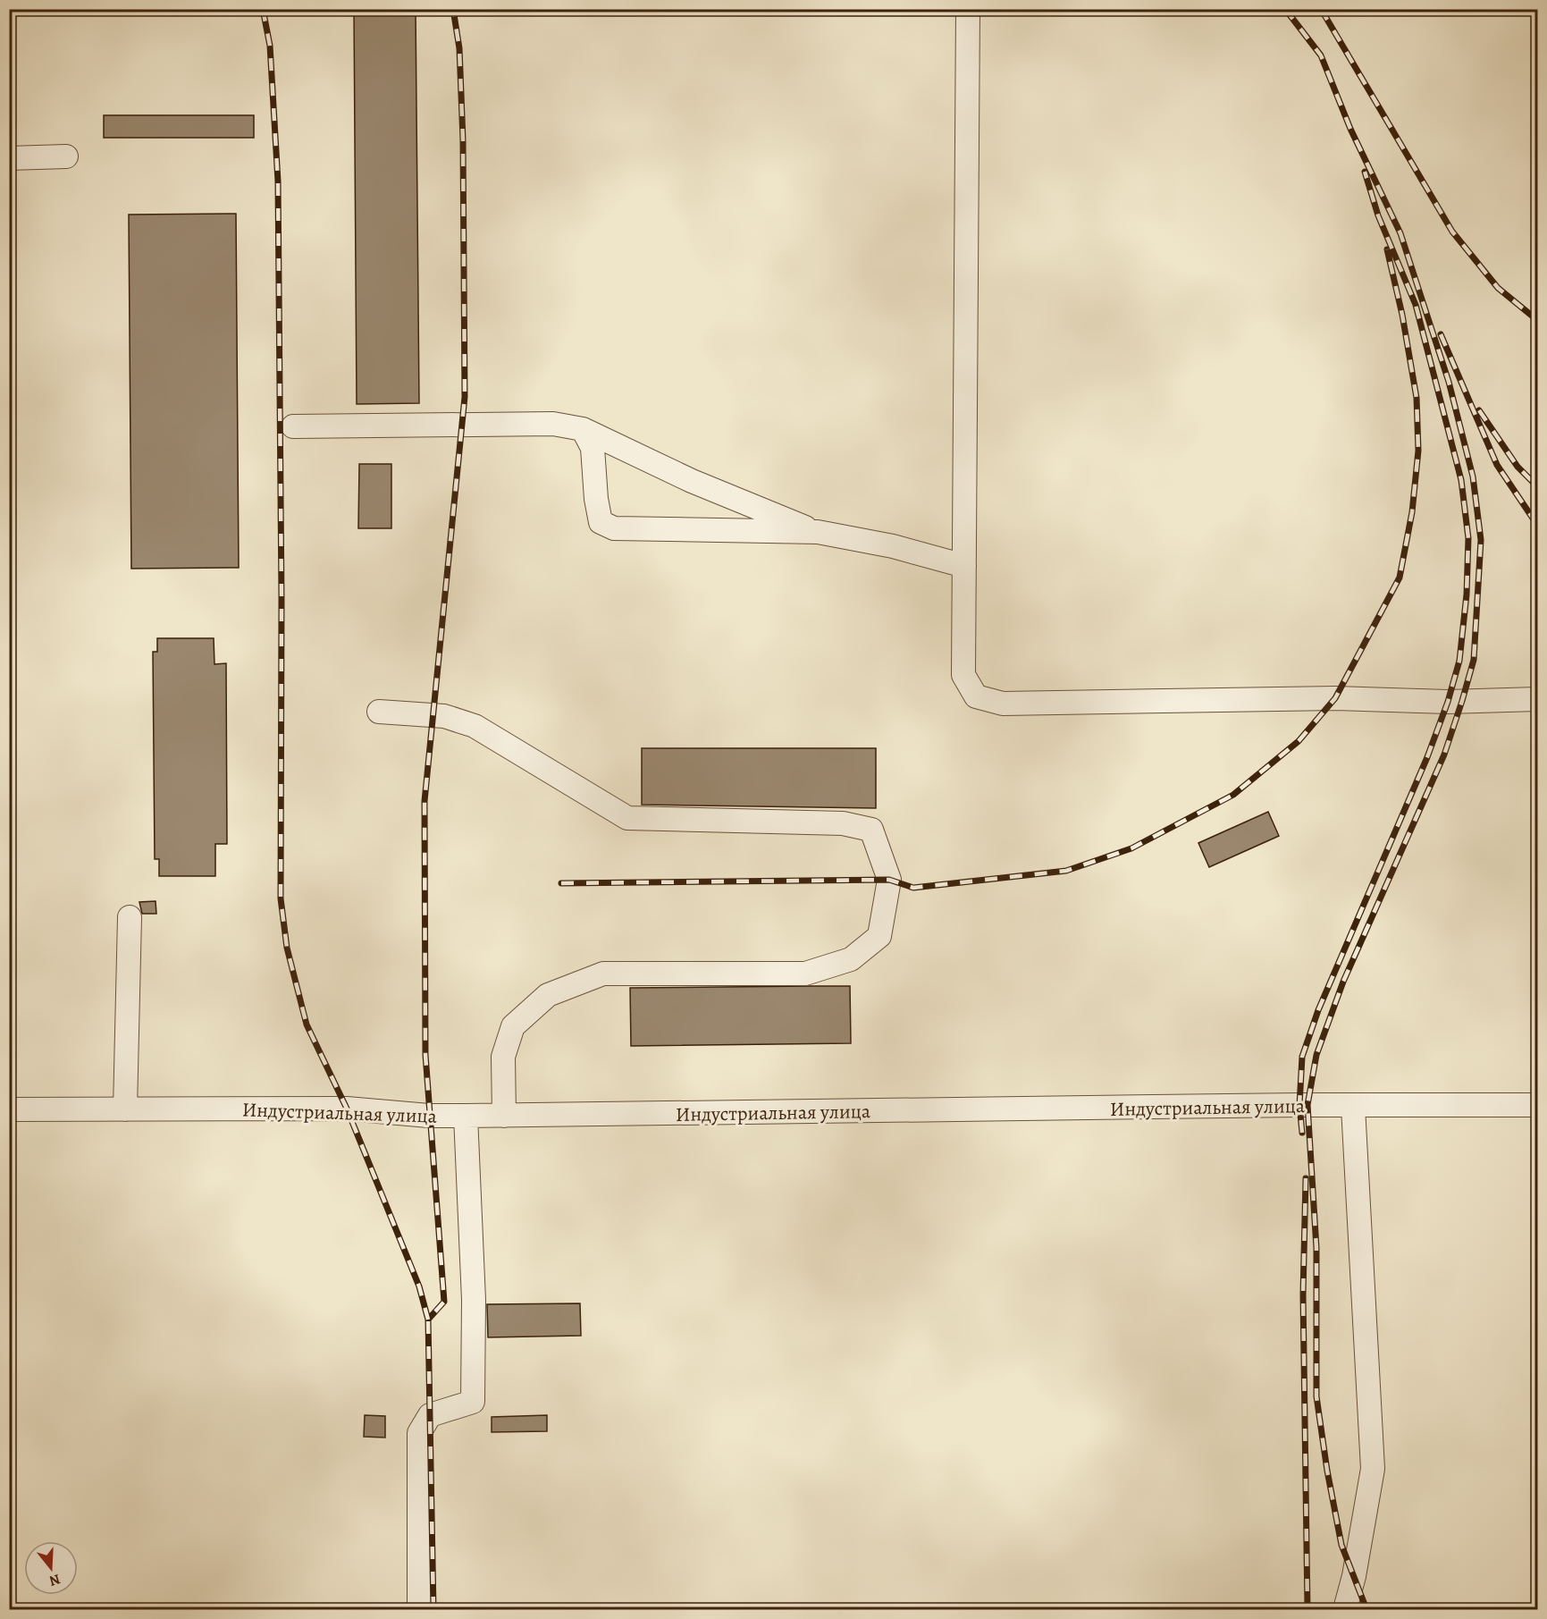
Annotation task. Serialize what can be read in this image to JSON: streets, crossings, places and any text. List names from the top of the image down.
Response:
{
  "streets": {
    "street": ["Индустриальная улица"]
  },
  "north": "bottom"
}
